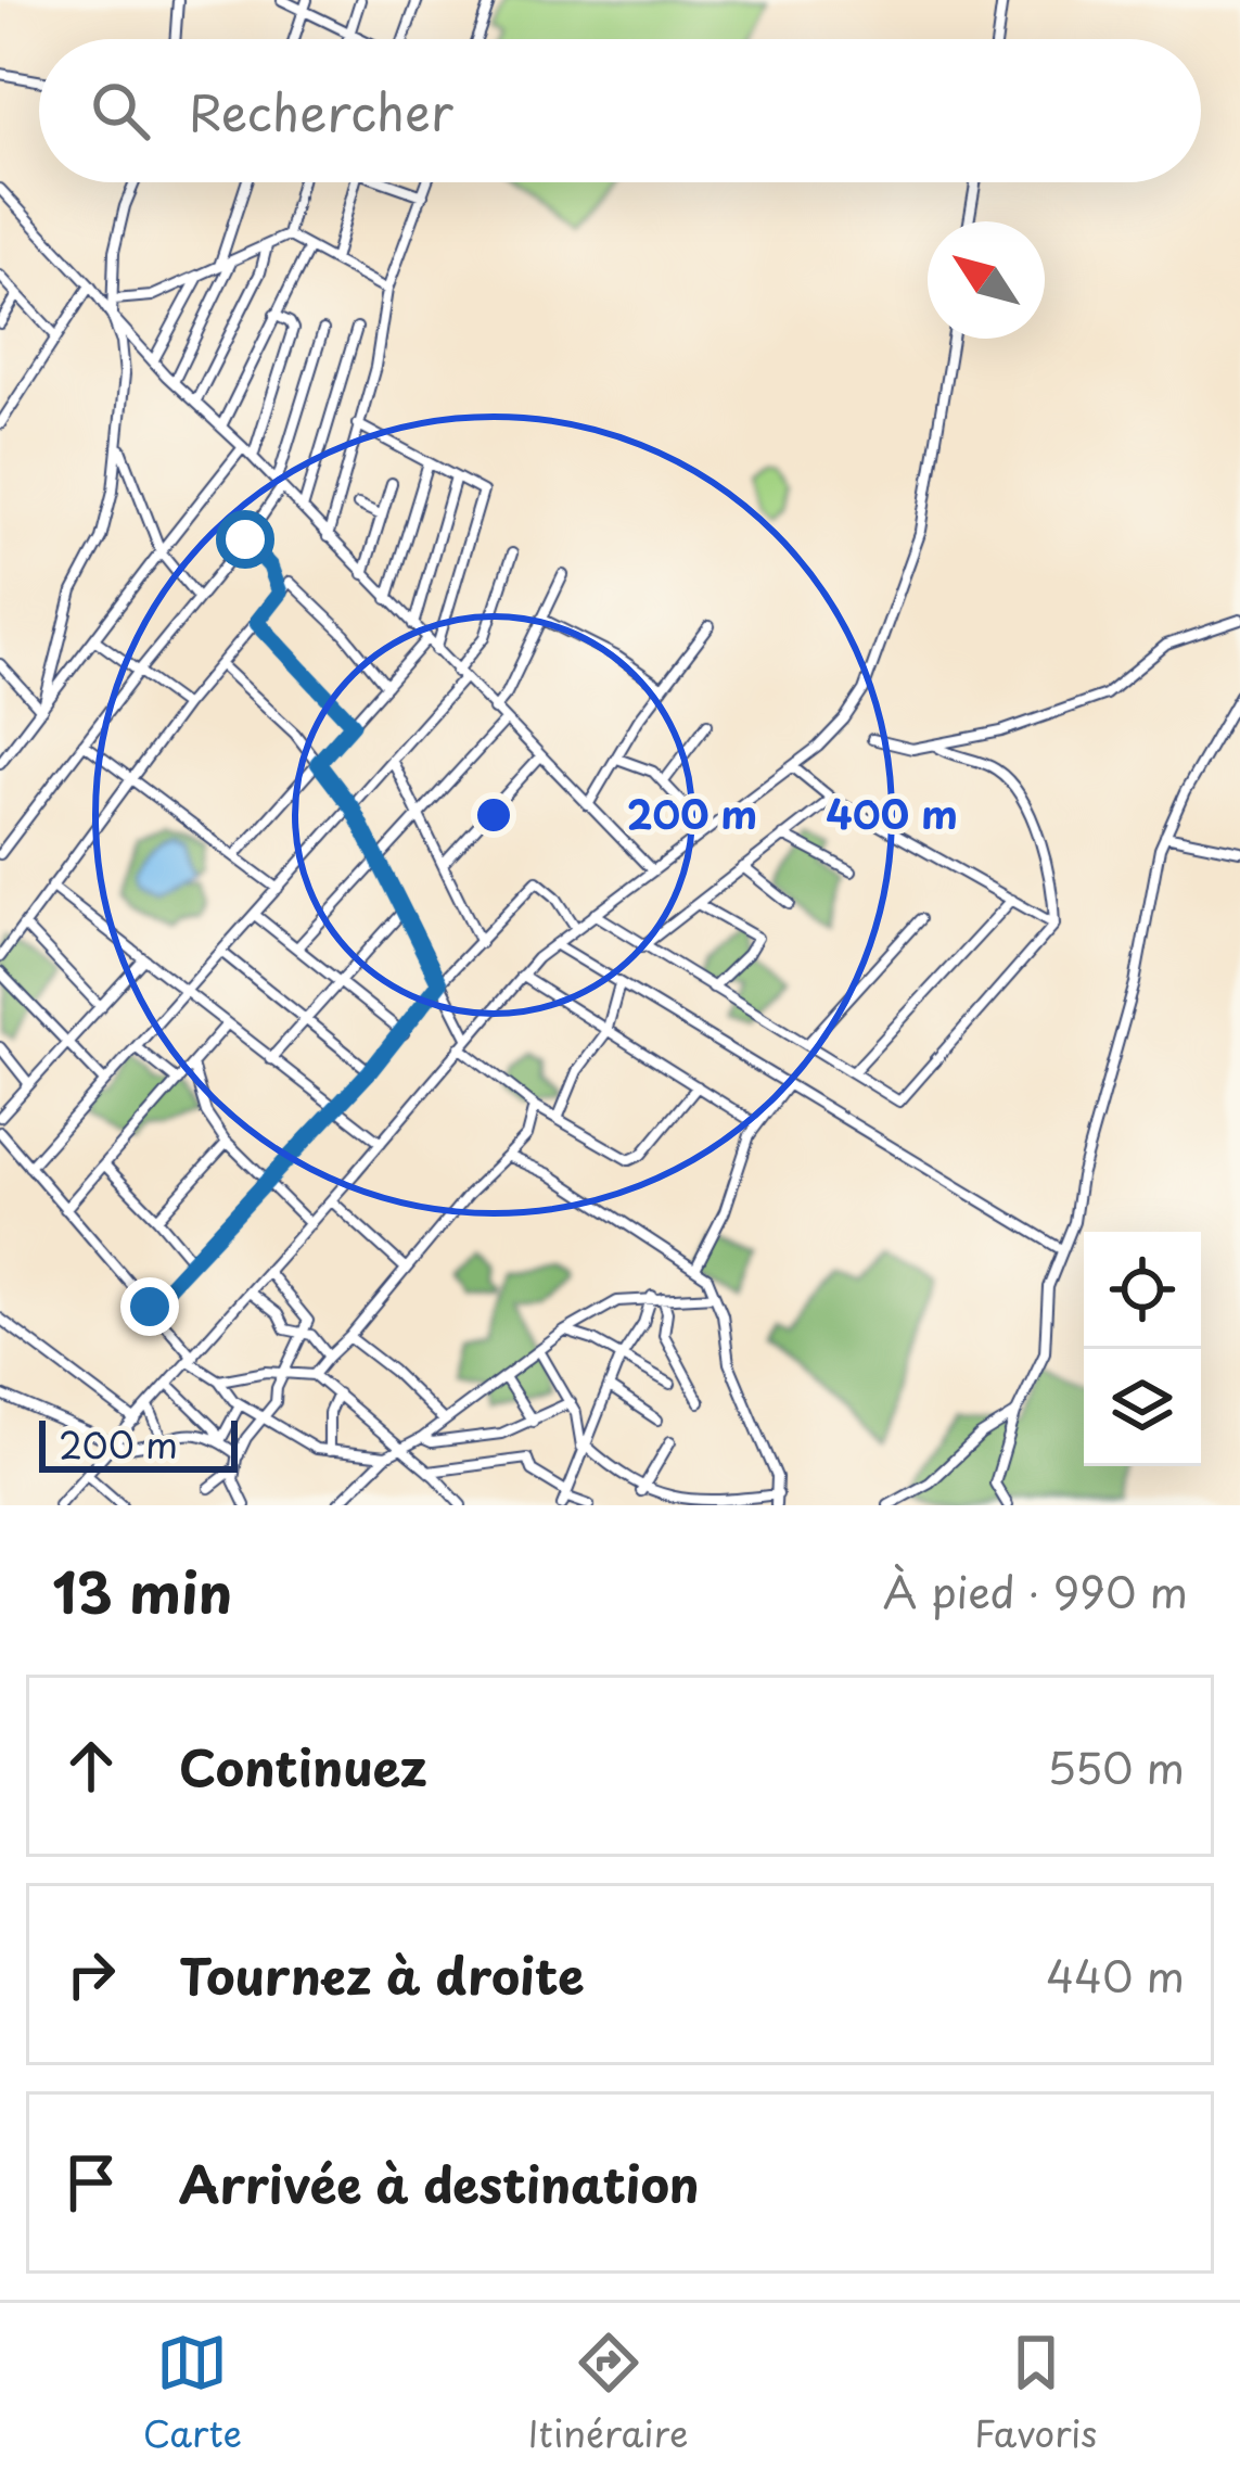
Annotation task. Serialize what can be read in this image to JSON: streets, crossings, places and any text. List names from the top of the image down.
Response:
{
  "scale_bar": "200 m",
  "north": "top left",
  "page": {
    "search": "Rechercher",
    "scale": "200 m",
    "heading": ["13 min", "À pied · 990 m"],
    "list": [
      ["Continuez", "550 m"],
      ["Tournez à droite", "440 m"],
      "Arrivée à destination"
    ],
    "nav": ["Carte", "Itinéraire", "Favoris"]
  },
  "rings": ["200 m", "400 m"]
}
